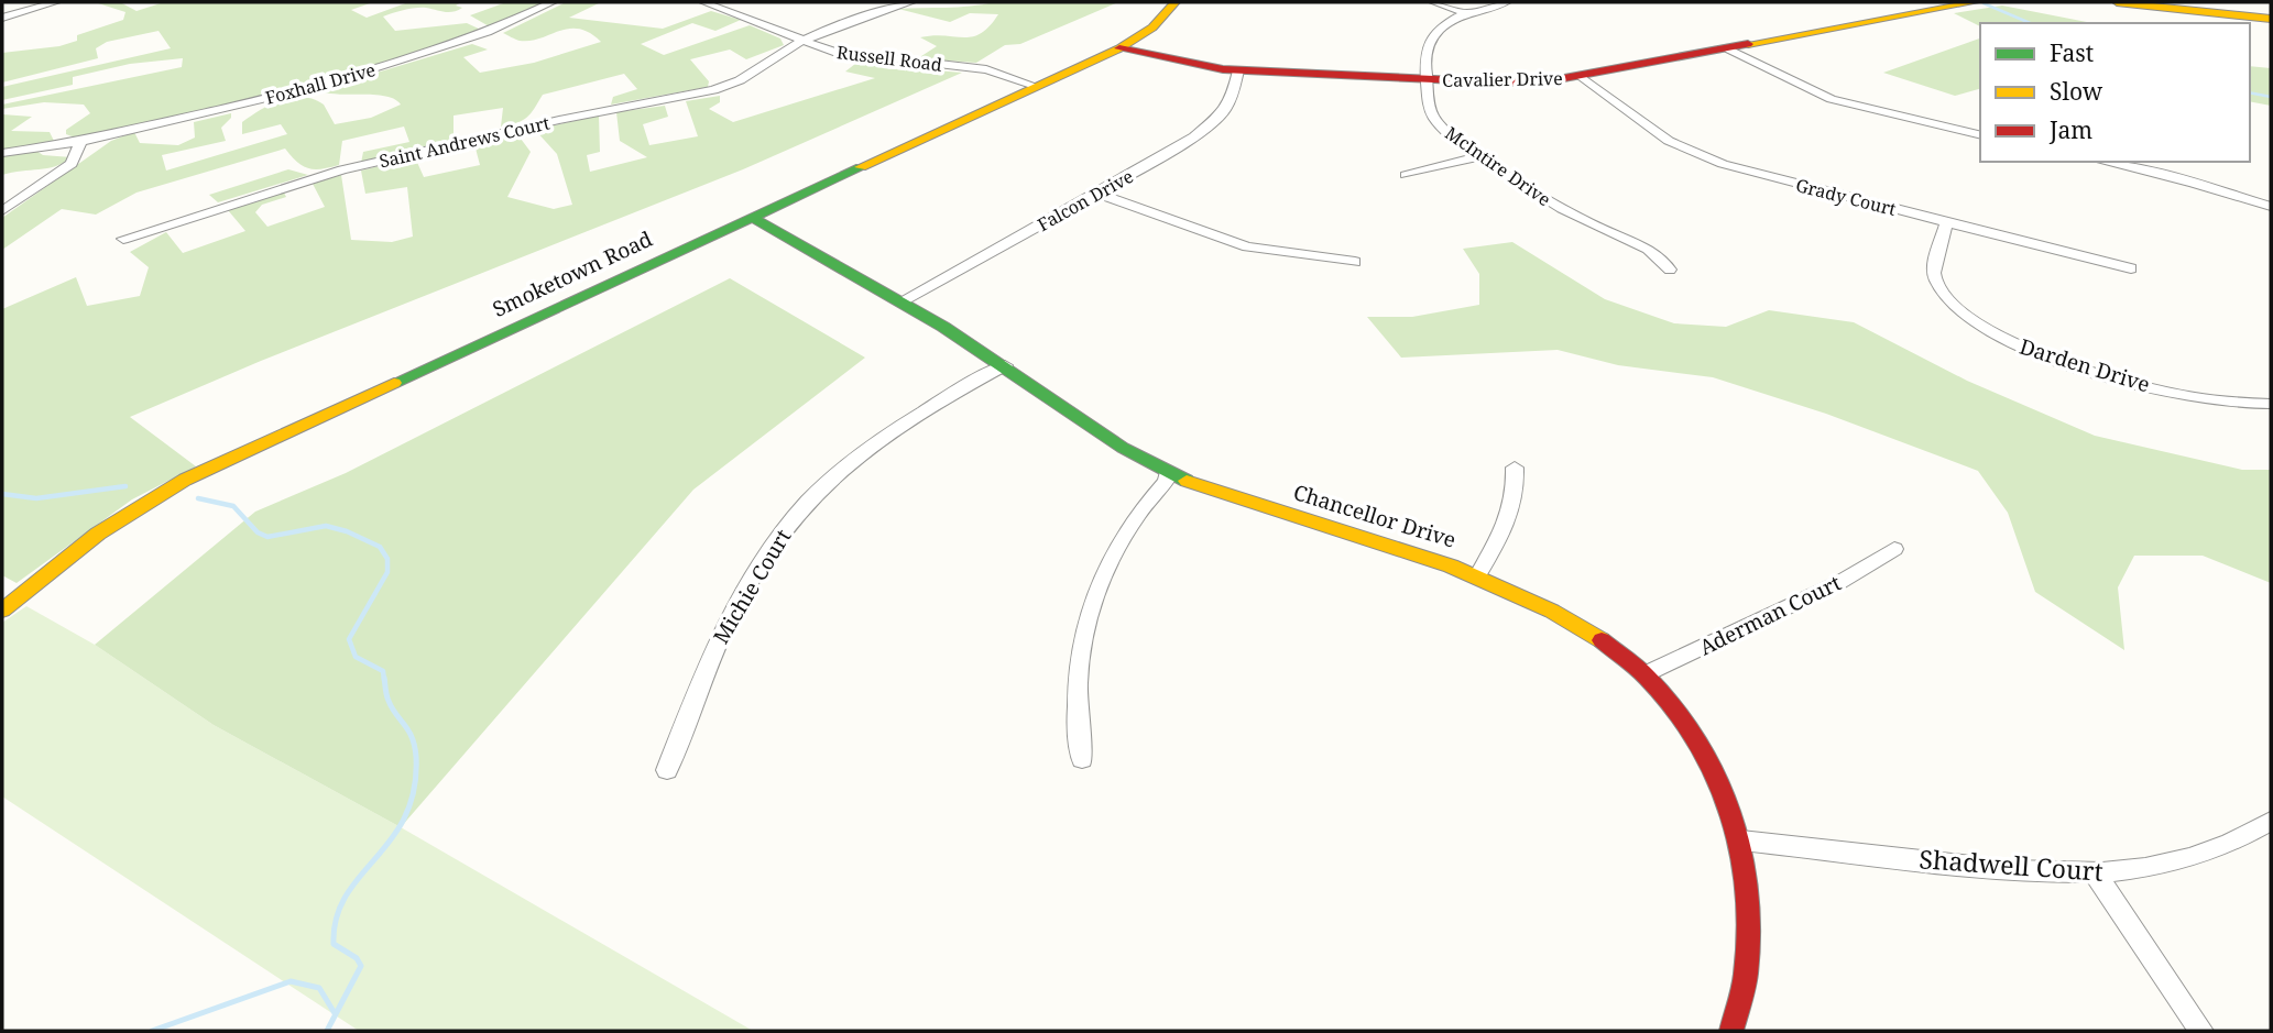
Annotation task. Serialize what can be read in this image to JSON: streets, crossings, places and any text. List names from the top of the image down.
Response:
{
  "streets": {
    "street": [
      "Russell Road",
      "Cavalier Drive",
      "Foxhall Drive",
      "Saint Andrews Court",
      "McIntire Drive",
      "Grady Court",
      "Falcon Drive",
      "Smoketown Road",
      "Darden Drive",
      "Chancellor Drive",
      "Michie Court",
      "Aderman Court",
      "Shadwell Court"
    ]
  },
  "crossings": [
    ["Russell Road", "Saint Andrews Court"],
    ["Russell Road", "Smoketown Road"],
    ["Cavalier Drive", "McIntire Drive"],
    ["Cavalier Drive", "Grady Court"],
    ["Cavalier Drive", "Falcon Drive"],
    ["Cavalier Drive", "Smoketown Road"],
    ["Grady Court", "Darden Drive"],
    ["Falcon Drive", "Chancellor Drive"],
    ["Smoketown Road", "Chancellor Drive"],
    ["Chancellor Drive", "Michie Court"],
    ["Chancellor Drive", "Aderman Court"],
    ["Chancellor Drive", "Shadwell Court"]
  ],
  "legend": ["Fast", "Slow", "Jam"]
}
